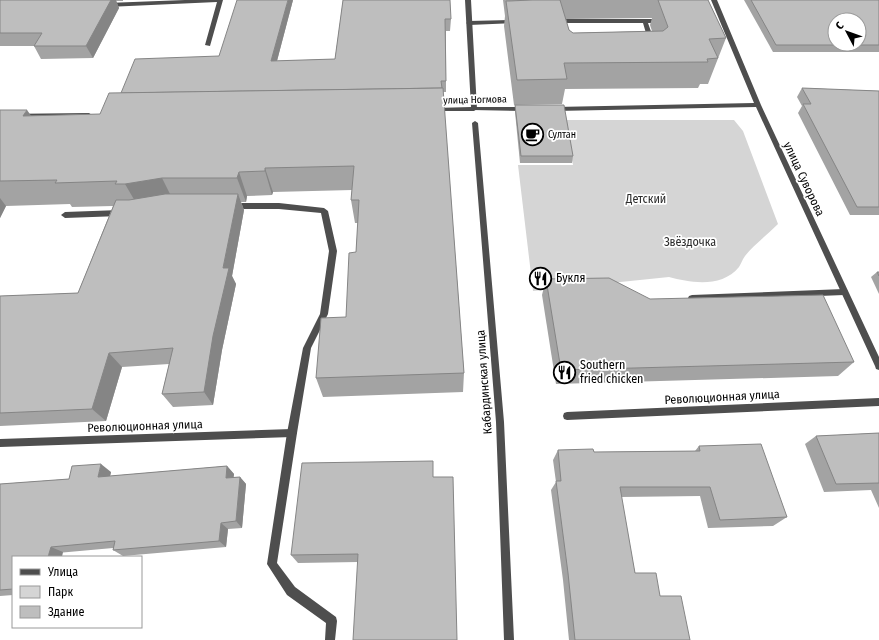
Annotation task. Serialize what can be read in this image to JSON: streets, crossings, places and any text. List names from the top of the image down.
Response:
{
  "streets": {
    "street": [
      "улица Ногмова",
      "улица Суворова",
      "Кабардинская улица",
      "Революционная улица"
    ]
  },
  "parks": ["Детский", "Звёздочка"],
  "places": {
    "cafe": ["Султан"],
    "restaurant": ["Букля", "Southern fried chicken"]
  },
  "legend": ["Улица", "Парк", "Здание"],
  "north": "top left"
}
